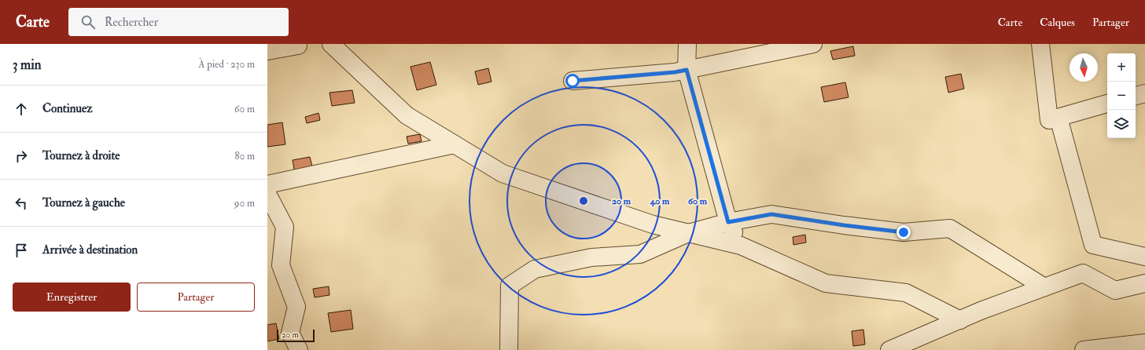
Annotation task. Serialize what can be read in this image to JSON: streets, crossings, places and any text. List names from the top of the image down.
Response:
{
  "scale_bar": "20 m",
  "north": "bottom",
  "page": {
    "header": "Carte",
    "search": "Rechercher",
    "nav": ["Carte", "Calques", "Partager"],
    "heading": ["3 min", "À pied · 230 m"],
    "map_buttons": ["+", "−"],
    "list": [
      ["Continuez", "60 m"],
      ["Tournez à droite", "80 m"],
      ["Tournez à gauche", "90 m"],
      "Arrivée à destination"
    ],
    "buttons": ["Enregistrer", "Partager"],
    "scale": "20 m"
  },
  "rings": ["20 m", "40 m", "60 m"]
}
